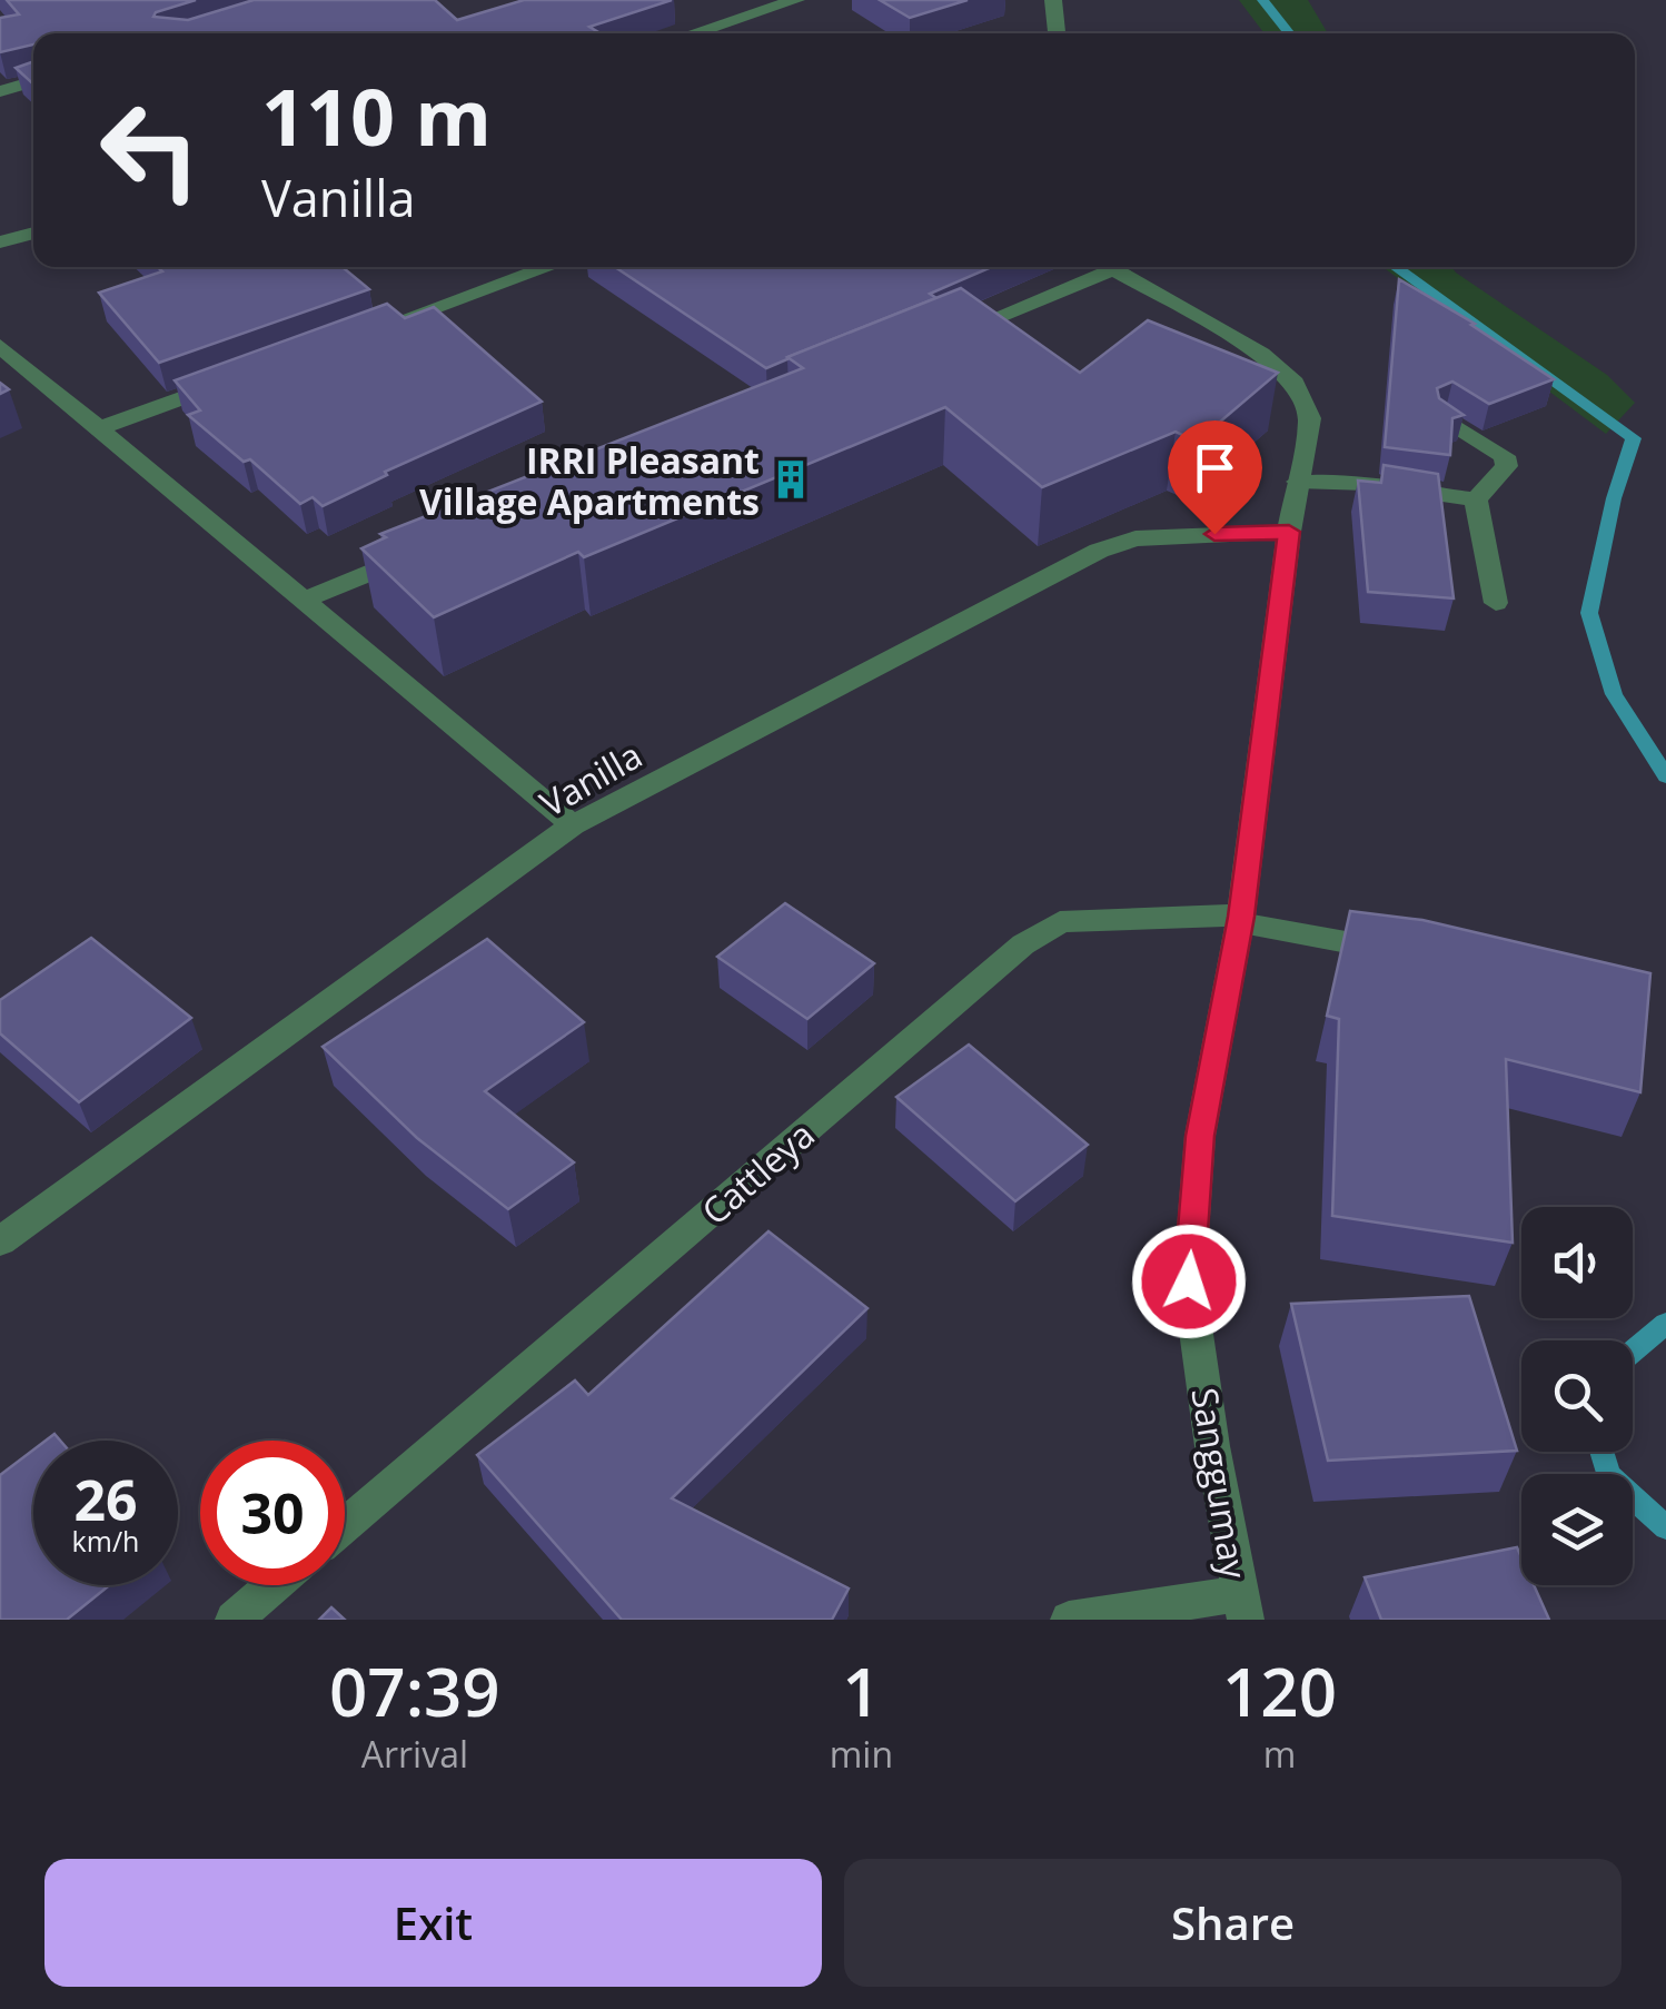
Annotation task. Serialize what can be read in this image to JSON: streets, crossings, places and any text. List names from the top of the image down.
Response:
{
  "streets": {
    "street": ["Vanilla", "Cattleya", "Sanggumay"]
  },
  "crossings": [
    ["Vanilla", "Sanggumay"],
    ["Cattleya", "Sanggumay"]
  ],
  "places": {
    "building": ["IRRI Pleasant Village Apartments"]
  },
  "page": {
    "turn": ["110 m", "Vanilla"],
    "speed": "26 km/h",
    "limit": "30",
    "eta": [
      "07:39",
      "Arrival",
      "1",
      "min",
      "120",
      "m"
    ],
    "buttons": ["Exit", "Share"]
  }
}
